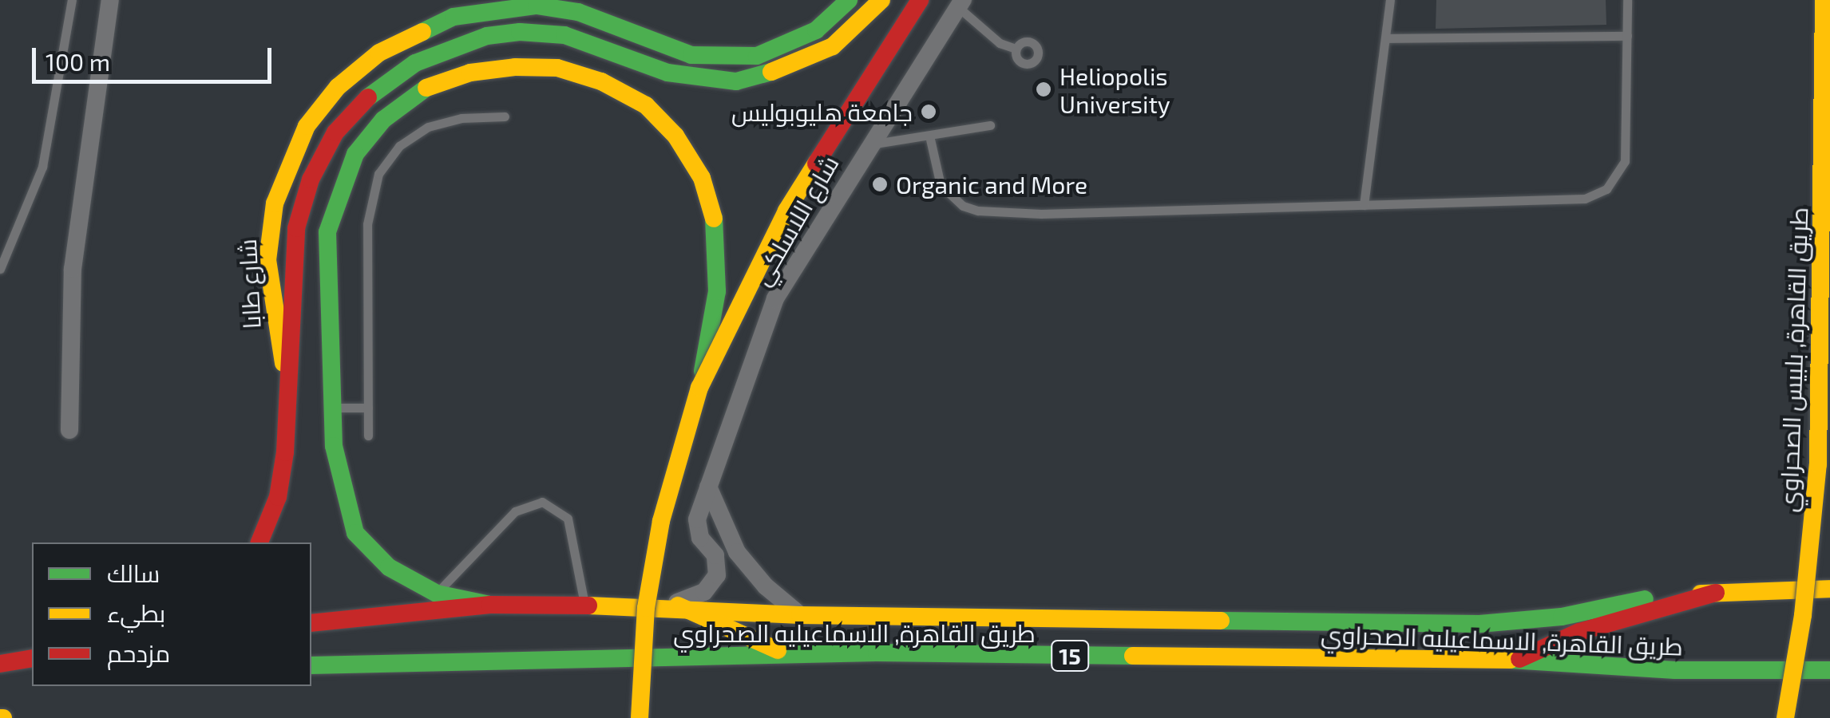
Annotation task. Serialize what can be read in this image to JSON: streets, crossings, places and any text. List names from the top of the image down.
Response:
{
  "streets": {
    "main road": [
      "شارع طابا",
      "طريق القاهرة, بلبيس الصحراوي",
      "طريق القاهرة, الاسماعيليه الصحراوي",
      "15"
    ],
    "street": ["شارع اللاسلكي"]
  },
  "places": ["Heliopolis University", "جامعة هليوبوليس", "Organic and More"],
  "legend": ["سالك", "بطيء", "مزدحم"],
  "scale_bar": "100 m"
}
